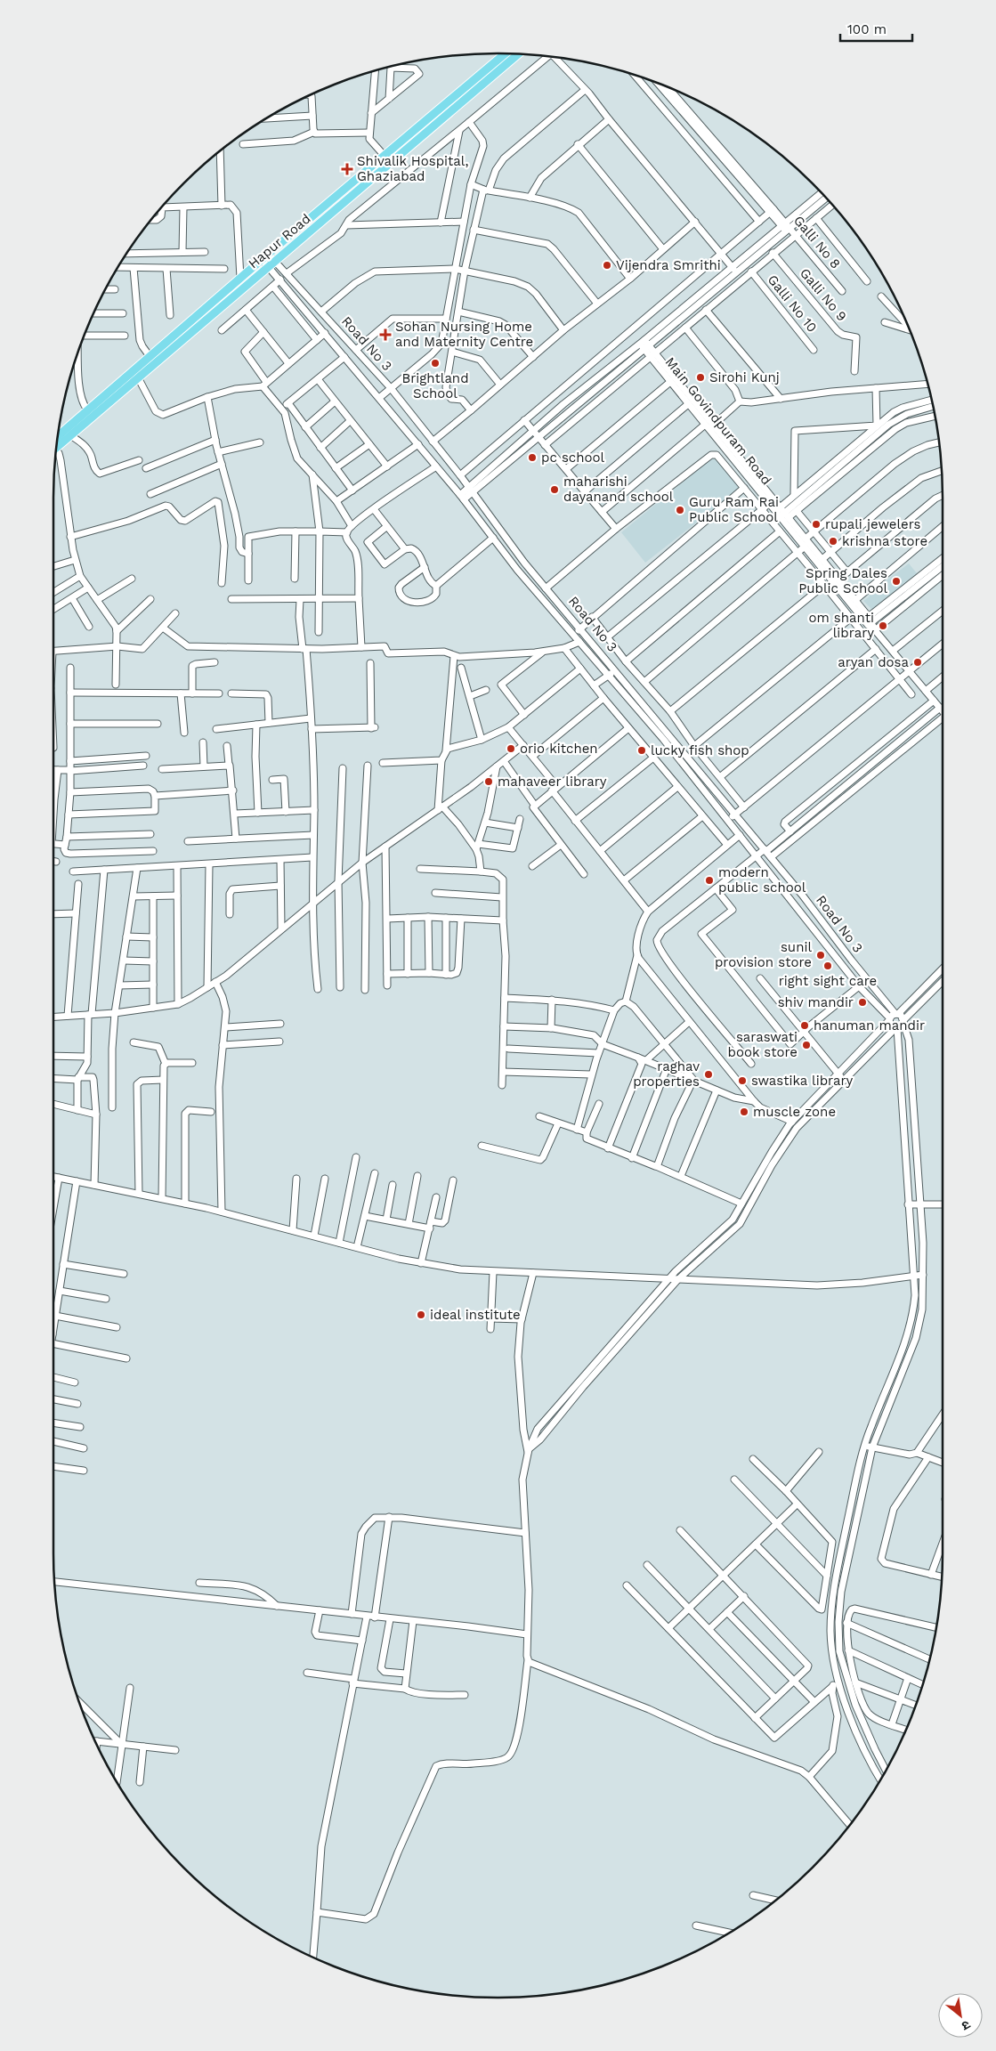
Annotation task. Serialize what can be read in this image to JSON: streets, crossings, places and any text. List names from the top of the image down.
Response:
{
  "streets": {
    "main road": ["Hapur Road"],
    "street": [
      "Galli No 8",
      "Galli No 9",
      "Galli No 10",
      "Road No 3",
      "Main Govindpuram Road"
    ]
  },
  "crossings": [
    ["Hapur Road", "Road No 3"]
  ],
  "places": {
    "health": ["Shivalik Hospital, Ghaziabad", "Sohan Nursing Home and Maternity Centre"],
    "other": [
      "Vijendra Smrithi",
      "Brightland School",
      "Sirohi Kunj",
      "pc school",
      "maharishi dayanand school",
      "Guru Ram Rai Public School",
      "rupali jewelers",
      "krishna store",
      "Spring Dales Public School",
      "om shanti library",
      "aryan dosa",
      "orio kitchen",
      "lucky fish shop",
      "mahaveer library",
      "modern public school",
      "sunil provision store",
      "right sight care",
      "shiv mandir",
      "hanuman mandir",
      "saraswati book store",
      "raghav properties",
      "swastika library",
      "muscle zone",
      "ideal institute"
    ]
  },
  "scale_bar": "100 m",
  "north": "bottom right"
}
